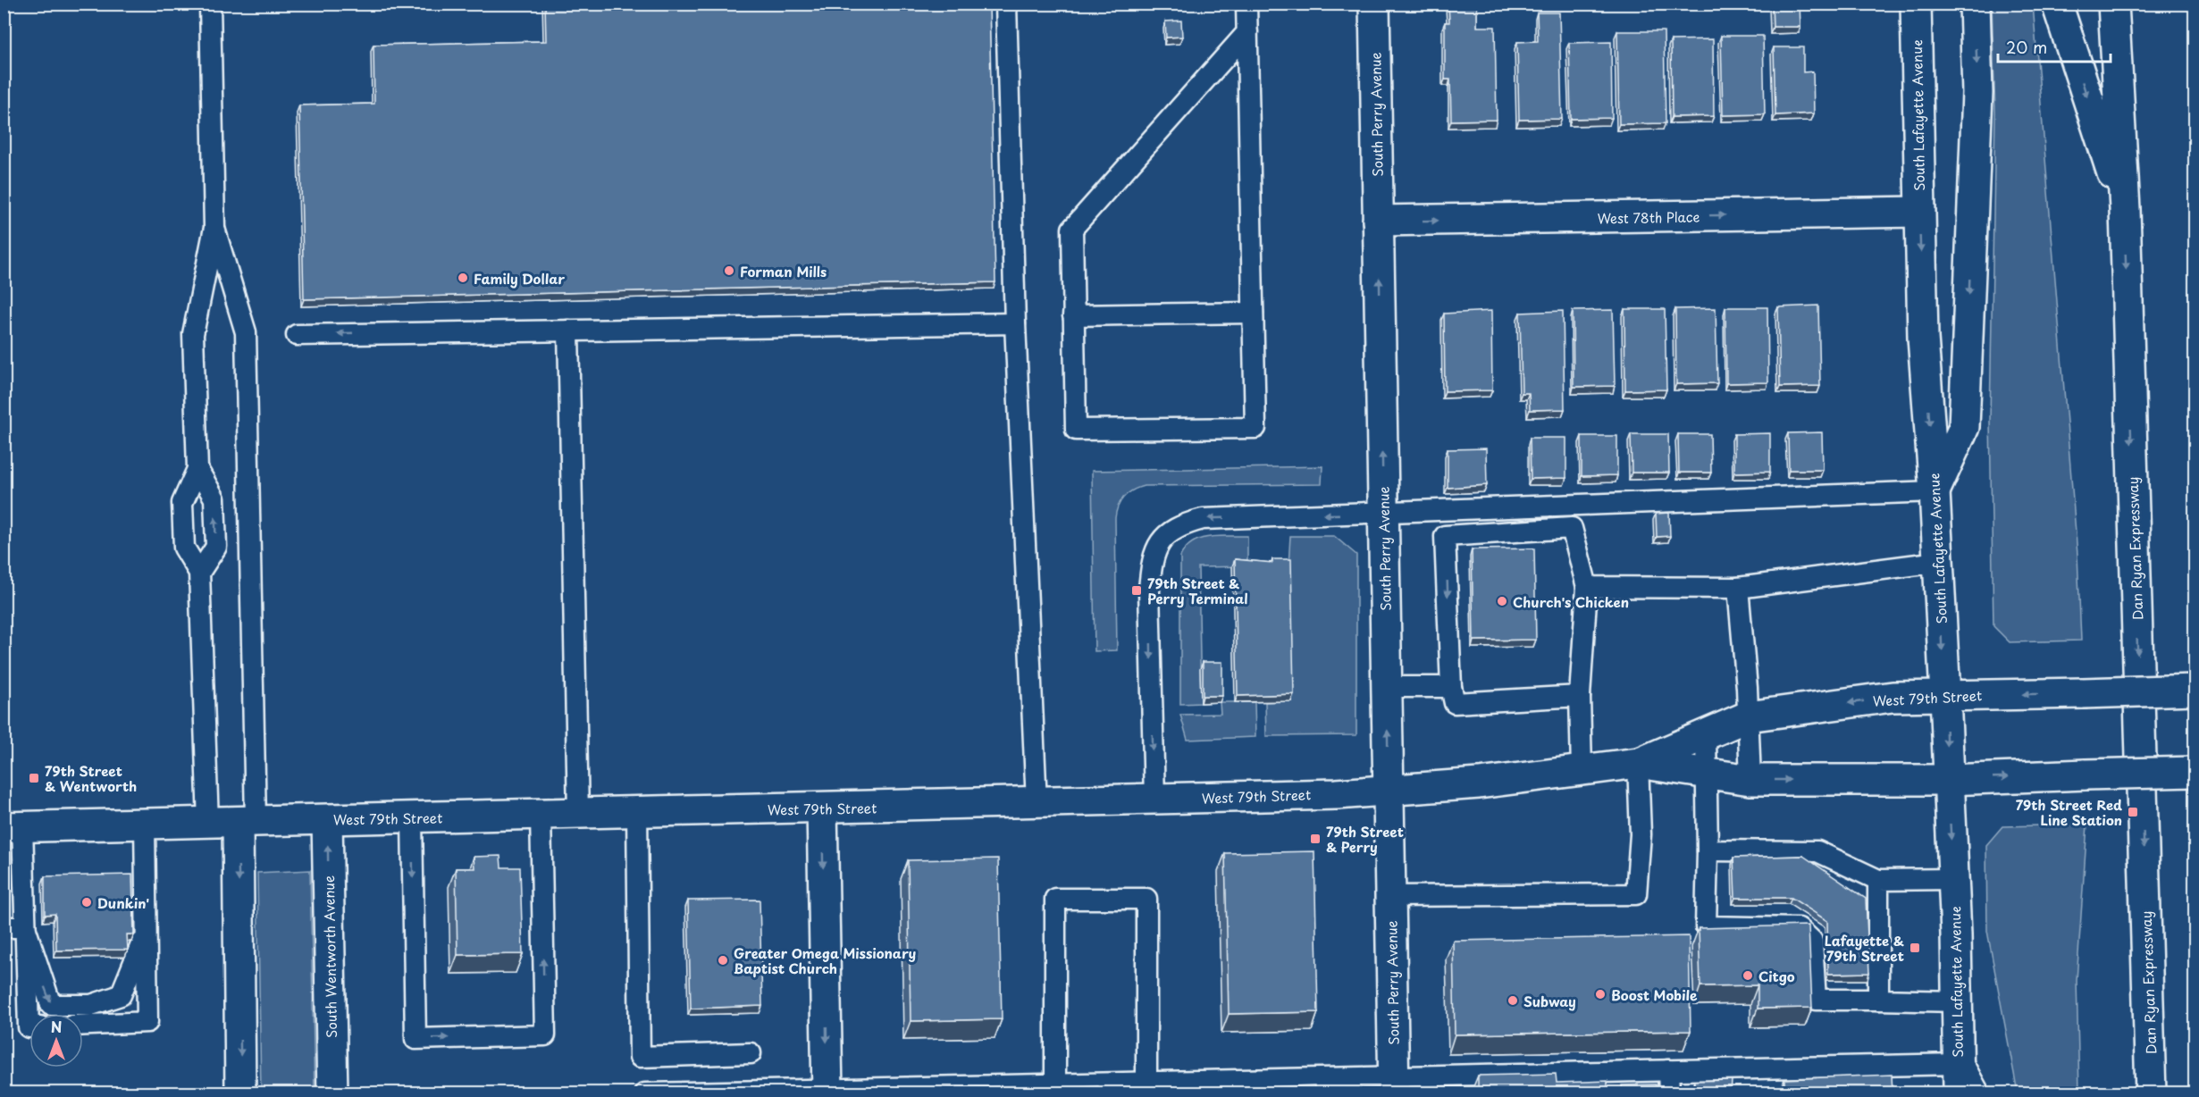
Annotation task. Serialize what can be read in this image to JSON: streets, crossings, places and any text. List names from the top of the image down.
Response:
{
  "streets": {
    "main road": [
      "South Perry Avenue",
      "South Lafayette Avenue",
      "West 78th Place",
      "Dan Ryan Expressway",
      "West 79th Street",
      "South Wentworth Avenue"
    ]
  },
  "crossings": [
    ["South Perry Avenue", "West 78th Place"],
    ["South Perry Avenue", "West 79th Street"],
    ["South Lafayette Avenue", "West 78th Place"],
    ["South Lafayette Avenue", "West 79th Street"],
    ["West 79th Street", "South Wentworth Avenue"]
  ],
  "one_way": ["South Perry Avenue", "West 78th Place"],
  "places": {
    "other": [
      "Forman Mills",
      "Family Dollar",
      "Church's Chicken",
      "Dunkin'",
      "Greater Omega Missionary Baptist Church",
      "Citgo",
      "Boost Mobile",
      "Subway"
    ],
    "transit": [
      "79th Street & Perry Terminal",
      "79th Street & Wentworth",
      "79th Street Red Line Station",
      "79th Street & Perry",
      "Lafayette & 79th Street"
    ]
  },
  "scale_bar": "20 m",
  "north": "top"
}
